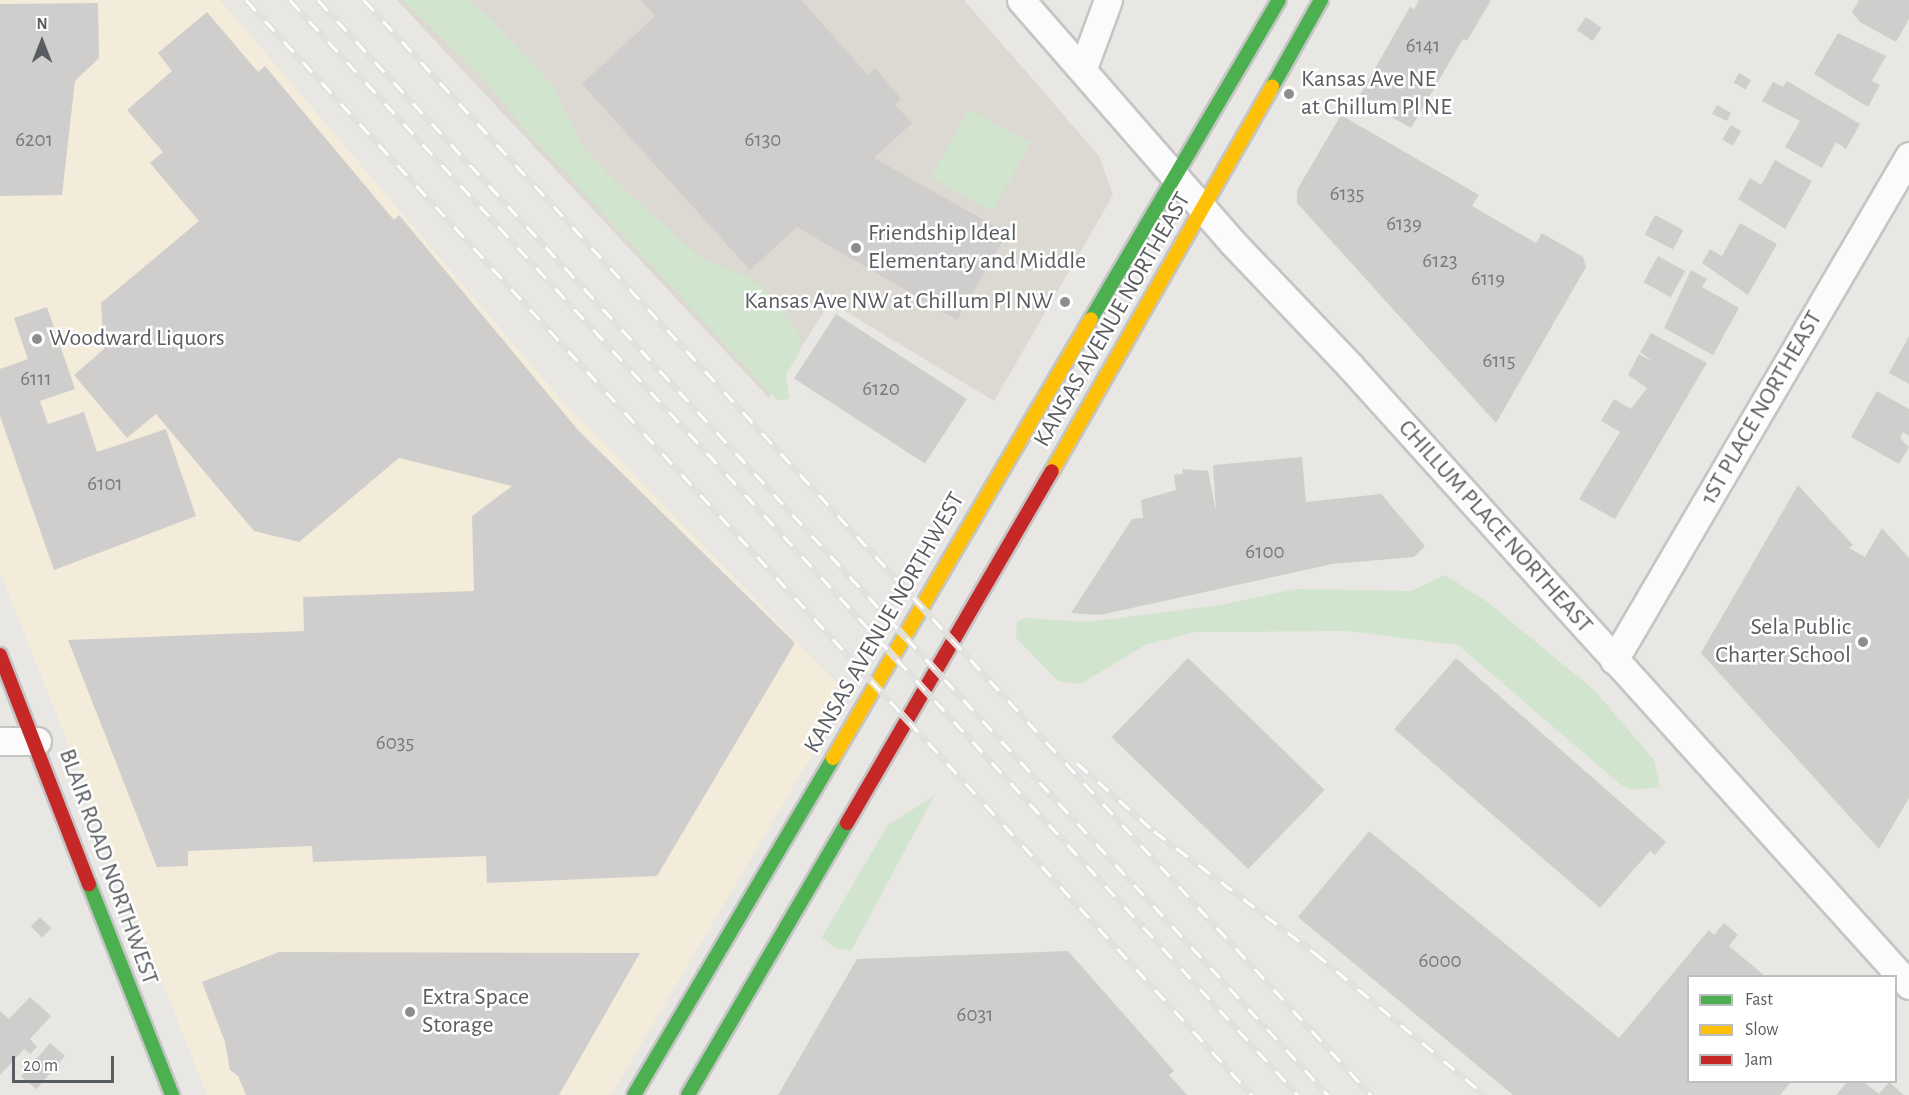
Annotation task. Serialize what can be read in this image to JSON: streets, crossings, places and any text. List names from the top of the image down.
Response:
{
  "streets": {
    "street": [
      "KANSAS AVENUE NORTHEAST",
      "1ST PLACE NORTHEAST",
      "CHILLUM PLACE NORTHEAST",
      "KANSAS AVENUE NORTHWEST",
      "BLAIR ROAD NORTHWEST"
    ]
  },
  "crossings": [
    ["KANSAS AVENUE NORTHEAST", "CHILLUM PLACE NORTHEAST"],
    ["KANSAS AVENUE NORTHEAST", "KANSAS AVENUE NORTHWEST"],
    ["1ST PLACE NORTHEAST", "CHILLUM PLACE NORTHEAST"],
    ["CHILLUM PLACE NORTHEAST", "KANSAS AVENUE NORTHWEST"]
  ],
  "places": [
    "Kansas Ave NE at Chillum Pl NE",
    "Friendship Ideal Elementary and Middle",
    "Kansas Ave NW at Chillum Pl NW",
    "Woodward Liquors",
    "Sela Public Charter School",
    "Extra Space Storage"
  ],
  "house_numbers": [
    "6141",
    "6201",
    "6130",
    "6135",
    "6139",
    "6123",
    "6119",
    "6115",
    "6111",
    "6120",
    "6101",
    "6100",
    "6035",
    "6000",
    "6031"
  ],
  "legend": ["Fast", "Slow", "Jam"],
  "scale_bar": "20 m",
  "north": "top"
}
